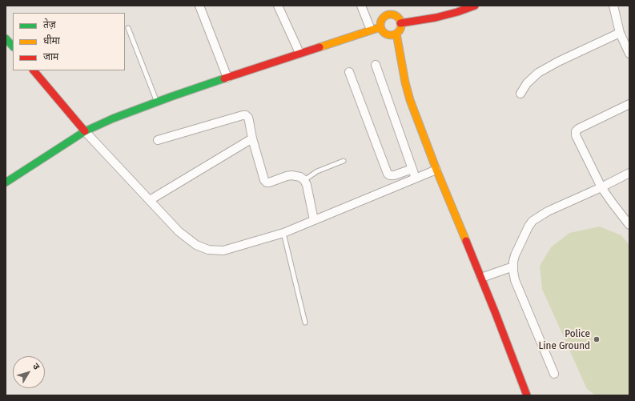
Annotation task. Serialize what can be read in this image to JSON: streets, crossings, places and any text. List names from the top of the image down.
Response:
{
  "places": ["Police Line Ground"],
  "legend": ["तेज़", "धीमा", "जाम"],
  "north": "top right"
}
